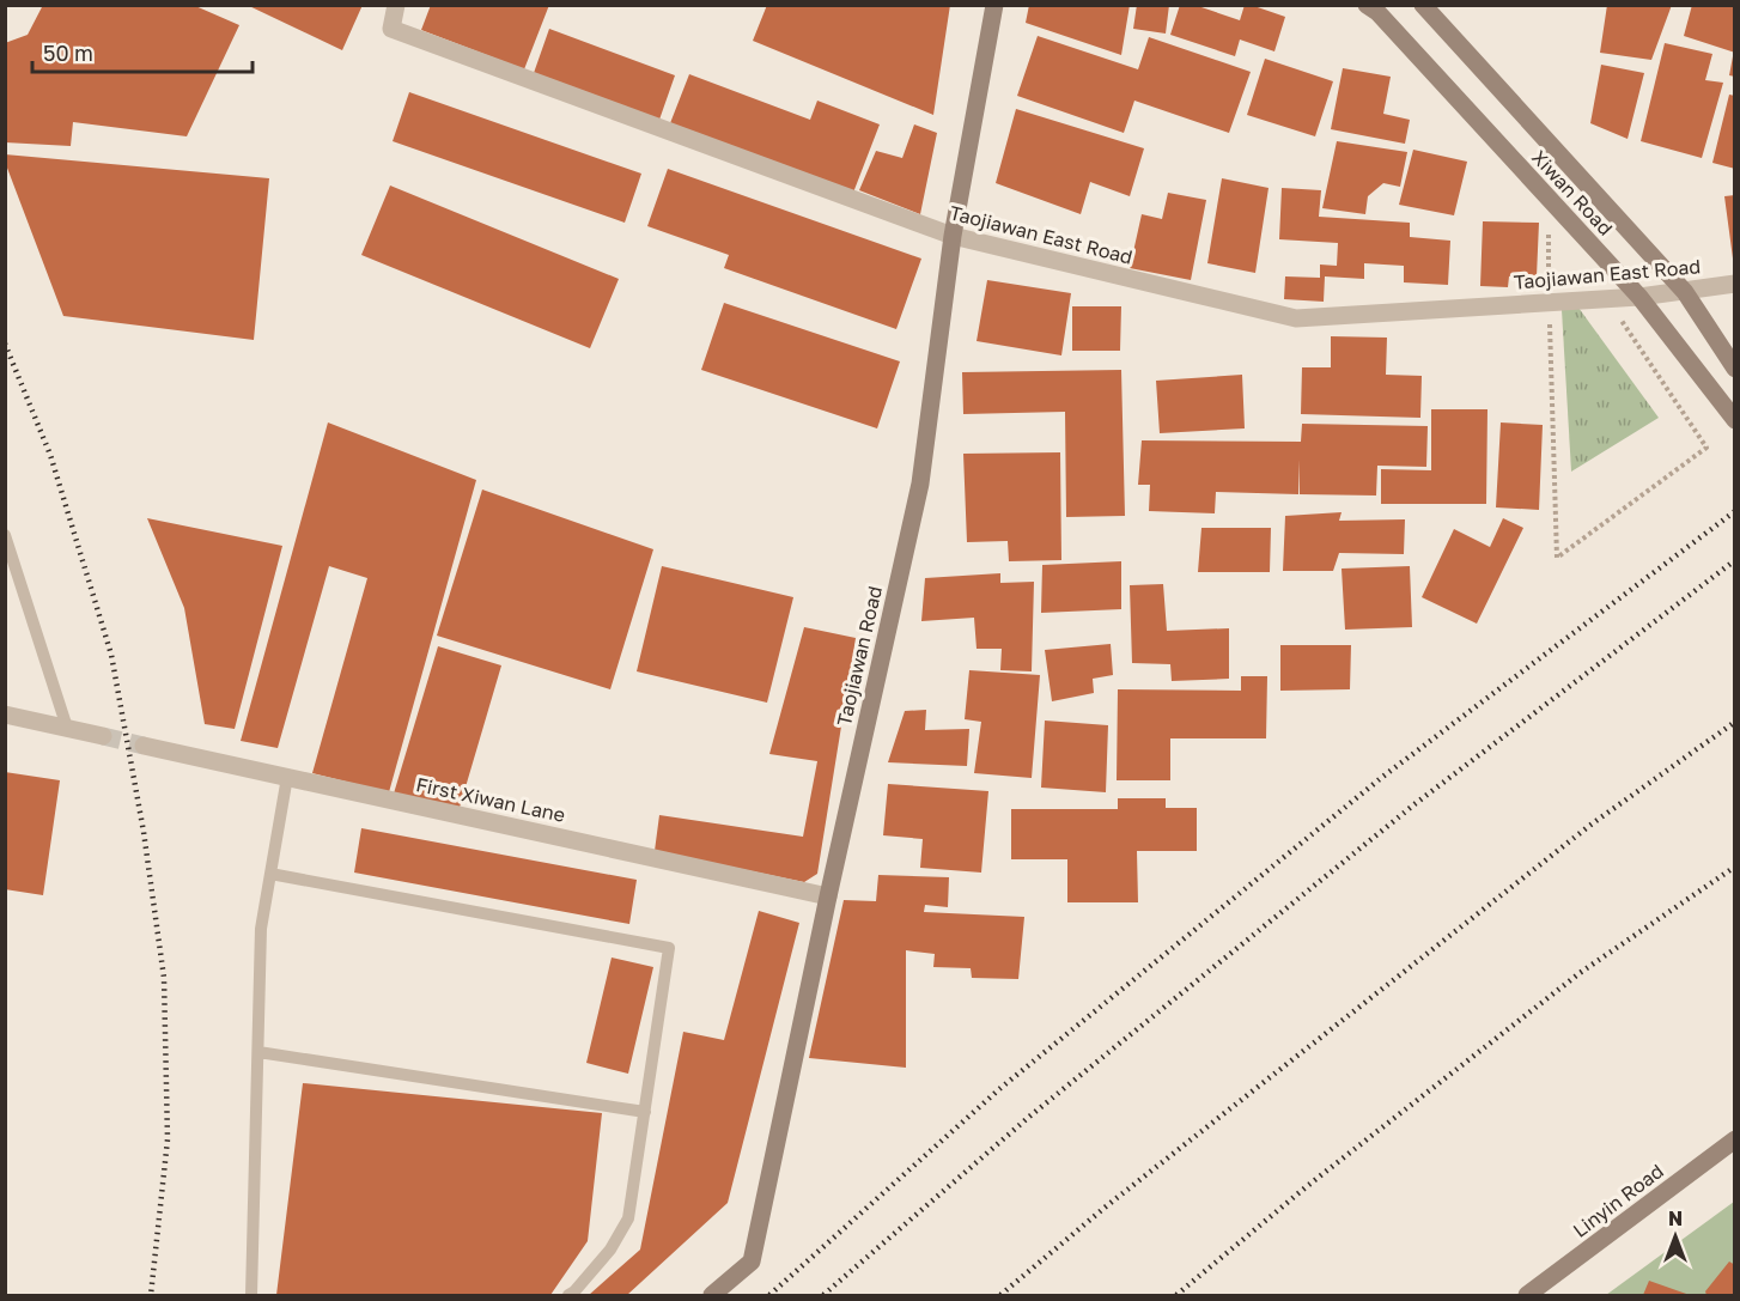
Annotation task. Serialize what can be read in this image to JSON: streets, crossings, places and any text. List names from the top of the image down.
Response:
{
  "streets": {
    "street": [
      "Xiwan Road",
      "Taojiawan East Road",
      "Taojiawan Road",
      "First Xiwan Lane",
      "Linyin Road"
    ]
  },
  "crossings": [
    ["Xiwan Road", "Taojiawan East Road"],
    ["Taojiawan East Road", "Taojiawan Road"],
    ["Taojiawan Road", "First Xiwan Lane"]
  ],
  "scale_bar": "50 m",
  "north": "top"
}
